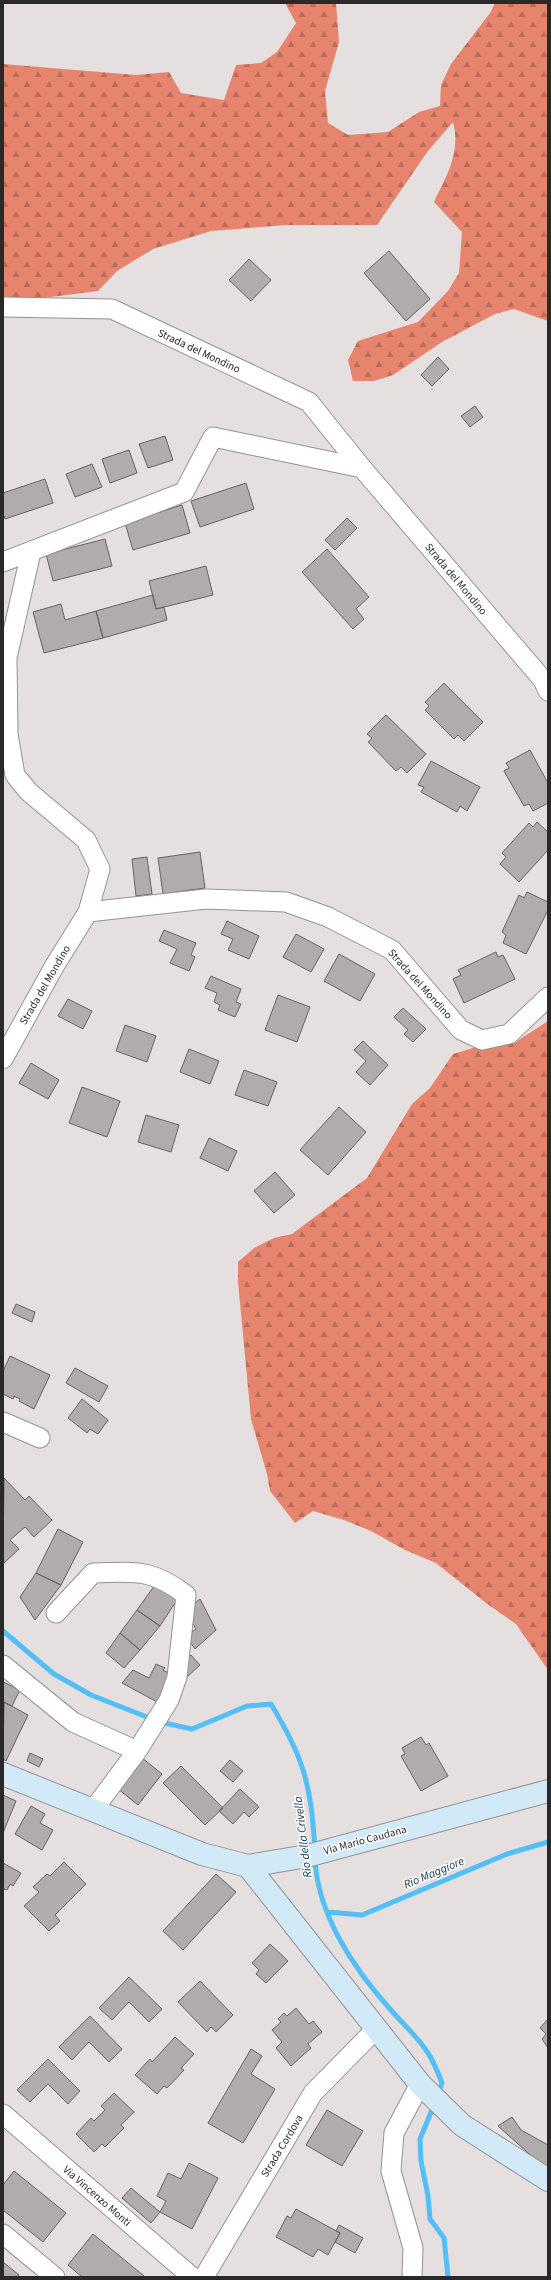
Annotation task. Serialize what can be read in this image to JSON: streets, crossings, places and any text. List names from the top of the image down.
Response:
{
  "streets": {
    "main road": ["Via Mario Caudana"],
    "street": ["Strada del Mondino", "Strada Cordova", "Via Vincenzo Monti"]
  },
  "water": ["Rio della Crivella", "Rio Maggiore"]
}
